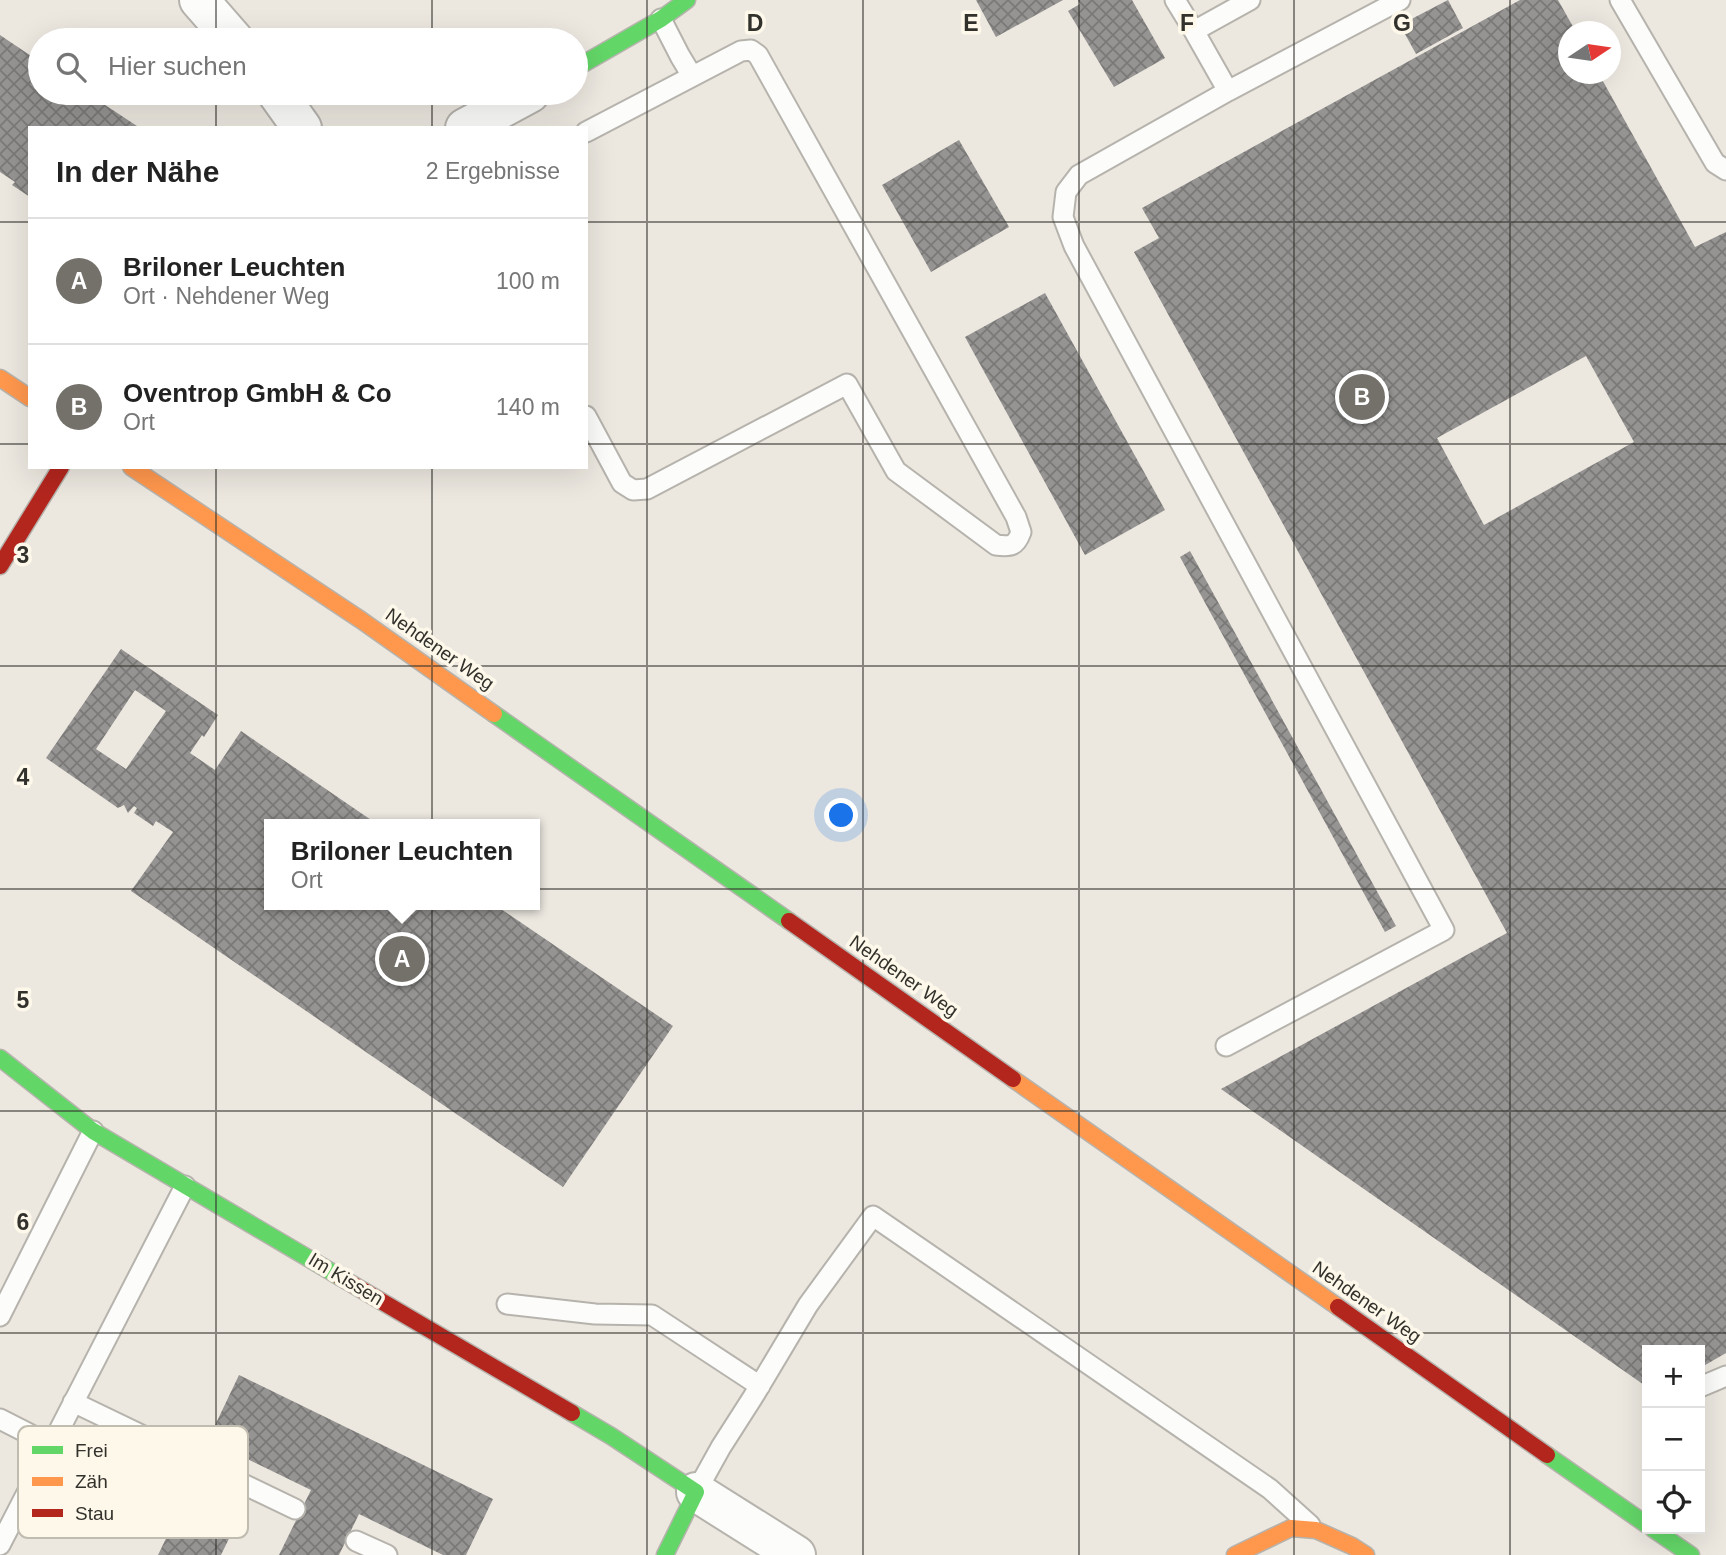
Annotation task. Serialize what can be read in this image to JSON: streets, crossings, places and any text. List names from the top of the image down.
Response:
{
  "streets": {
    "street": ["Nehdener Weg", "Im Kissen"]
  },
  "legend": ["Frei", "Zäh", "Stau"],
  "north": "right",
  "page": {
    "search": "Hier suchen",
    "heading": ["In der Nähe", "2 Ergebnisse"],
    "list": [
      {
        "mark": "A",
        "name": "Briloner Leuchten",
        "note": "Ort · Nehdener Weg",
        "value": "100 m"
      },
      {
        "mark": "B",
        "name": "Oventrop GmbH & Co",
        "note": "Ort",
        "value": "140 m"
      }
    ],
    "pins": ["B", "A"],
    "popup": ["Briloner Leuchten", "Ort"],
    "map_buttons": ["+", "−"]
  },
  "grid": {
    "columns": [
      "D",
      "E",
      "F",
      "G"
    ],
    "rows": [
      "3",
      "4",
      "5",
      "6"
    ]
  }
}
